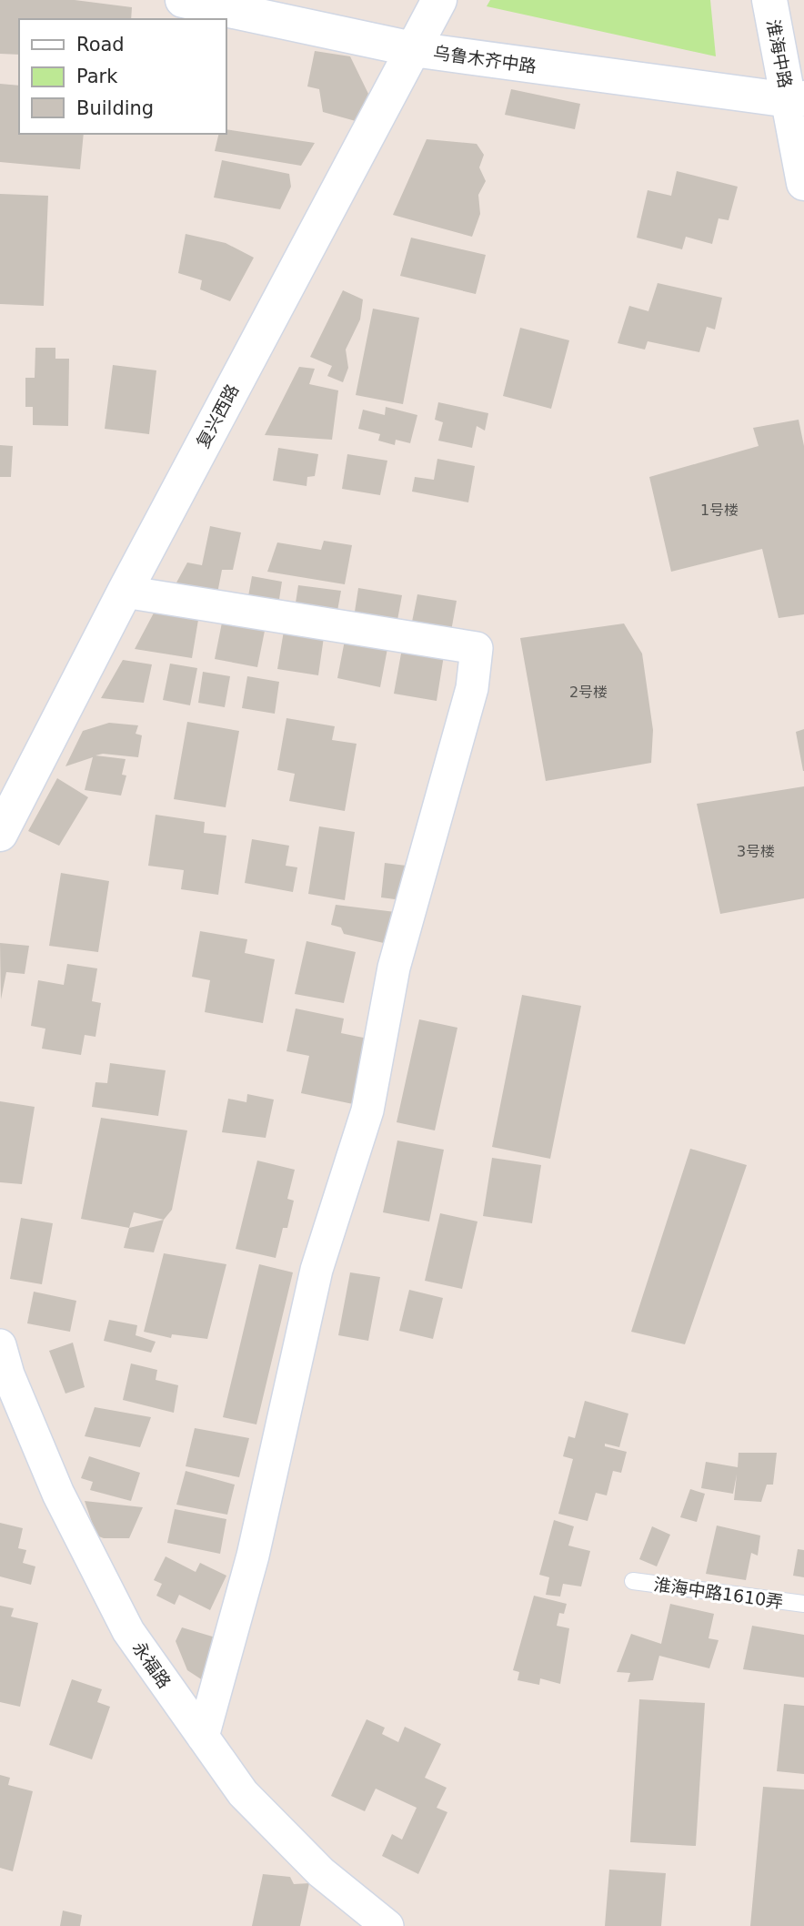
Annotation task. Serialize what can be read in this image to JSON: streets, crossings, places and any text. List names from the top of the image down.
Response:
{
  "streets": {
    "street": [
      "淮海中路",
      "乌鲁木齐中路",
      "复兴西路",
      "永福路"
    ],
    "lane": ["淮海中路1610弄"]
  },
  "crossings": [
    ["淮海中路", "乌鲁木齐中路"],
    ["乌鲁木齐中路", "复兴西路"]
  ],
  "house_numbers": ["1号楼", "2号楼", "3号楼"],
  "legend": ["Road", "Park", "Building"]
}
